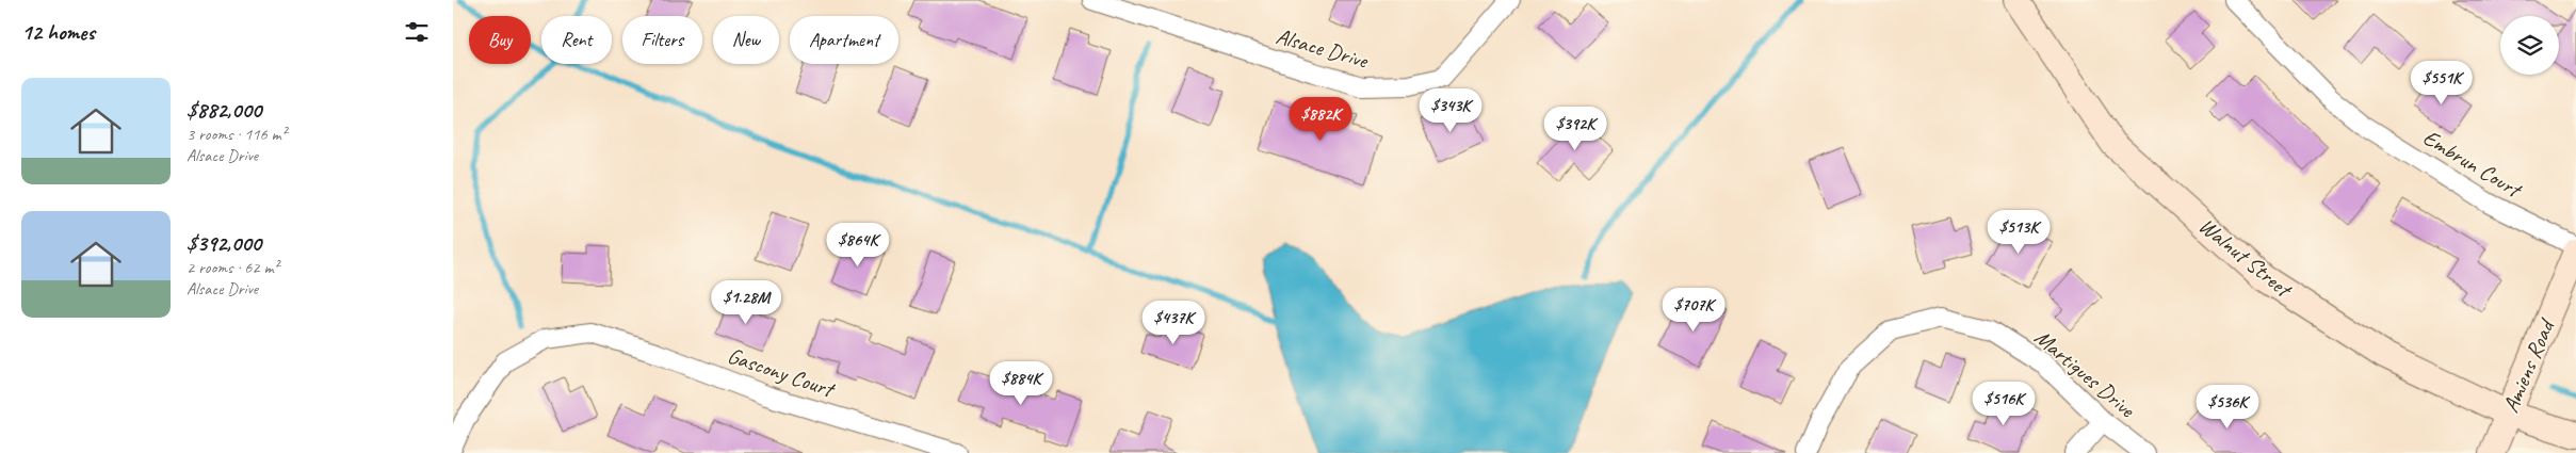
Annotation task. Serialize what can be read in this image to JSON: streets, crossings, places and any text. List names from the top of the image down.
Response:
{
  "streets": {
    "street": [
      "Alsace Drive",
      "Embrun Court",
      "Walnut Street",
      "Amiens Road",
      "Gascony Court",
      "Martigues Drive"
    ]
  },
  "crossings": [
    ["Walnut Street", "Amiens Road"]
  ],
  "page": {
    "heading": "12 homes",
    "chip": [
      "Buy",
      "Rent",
      "Filters",
      "New",
      "Apartment"
    ],
    "price": [
      "$551K",
      "$343K",
      "$882K",
      "$392K",
      "$513K",
      "$864K",
      "$1.28M",
      "$707K",
      "$437K",
      "$884K",
      "$516K",
      "$536K"
    ],
    "list": [
      {
        "name": "$882,000",
        "note": "3 rooms · 116 m² · Alsace Drive"
      },
      {
        "name": "$392,000",
        "note": "2 rooms · 62 m² · Alsace Drive"
      }
    ]
  }
}
